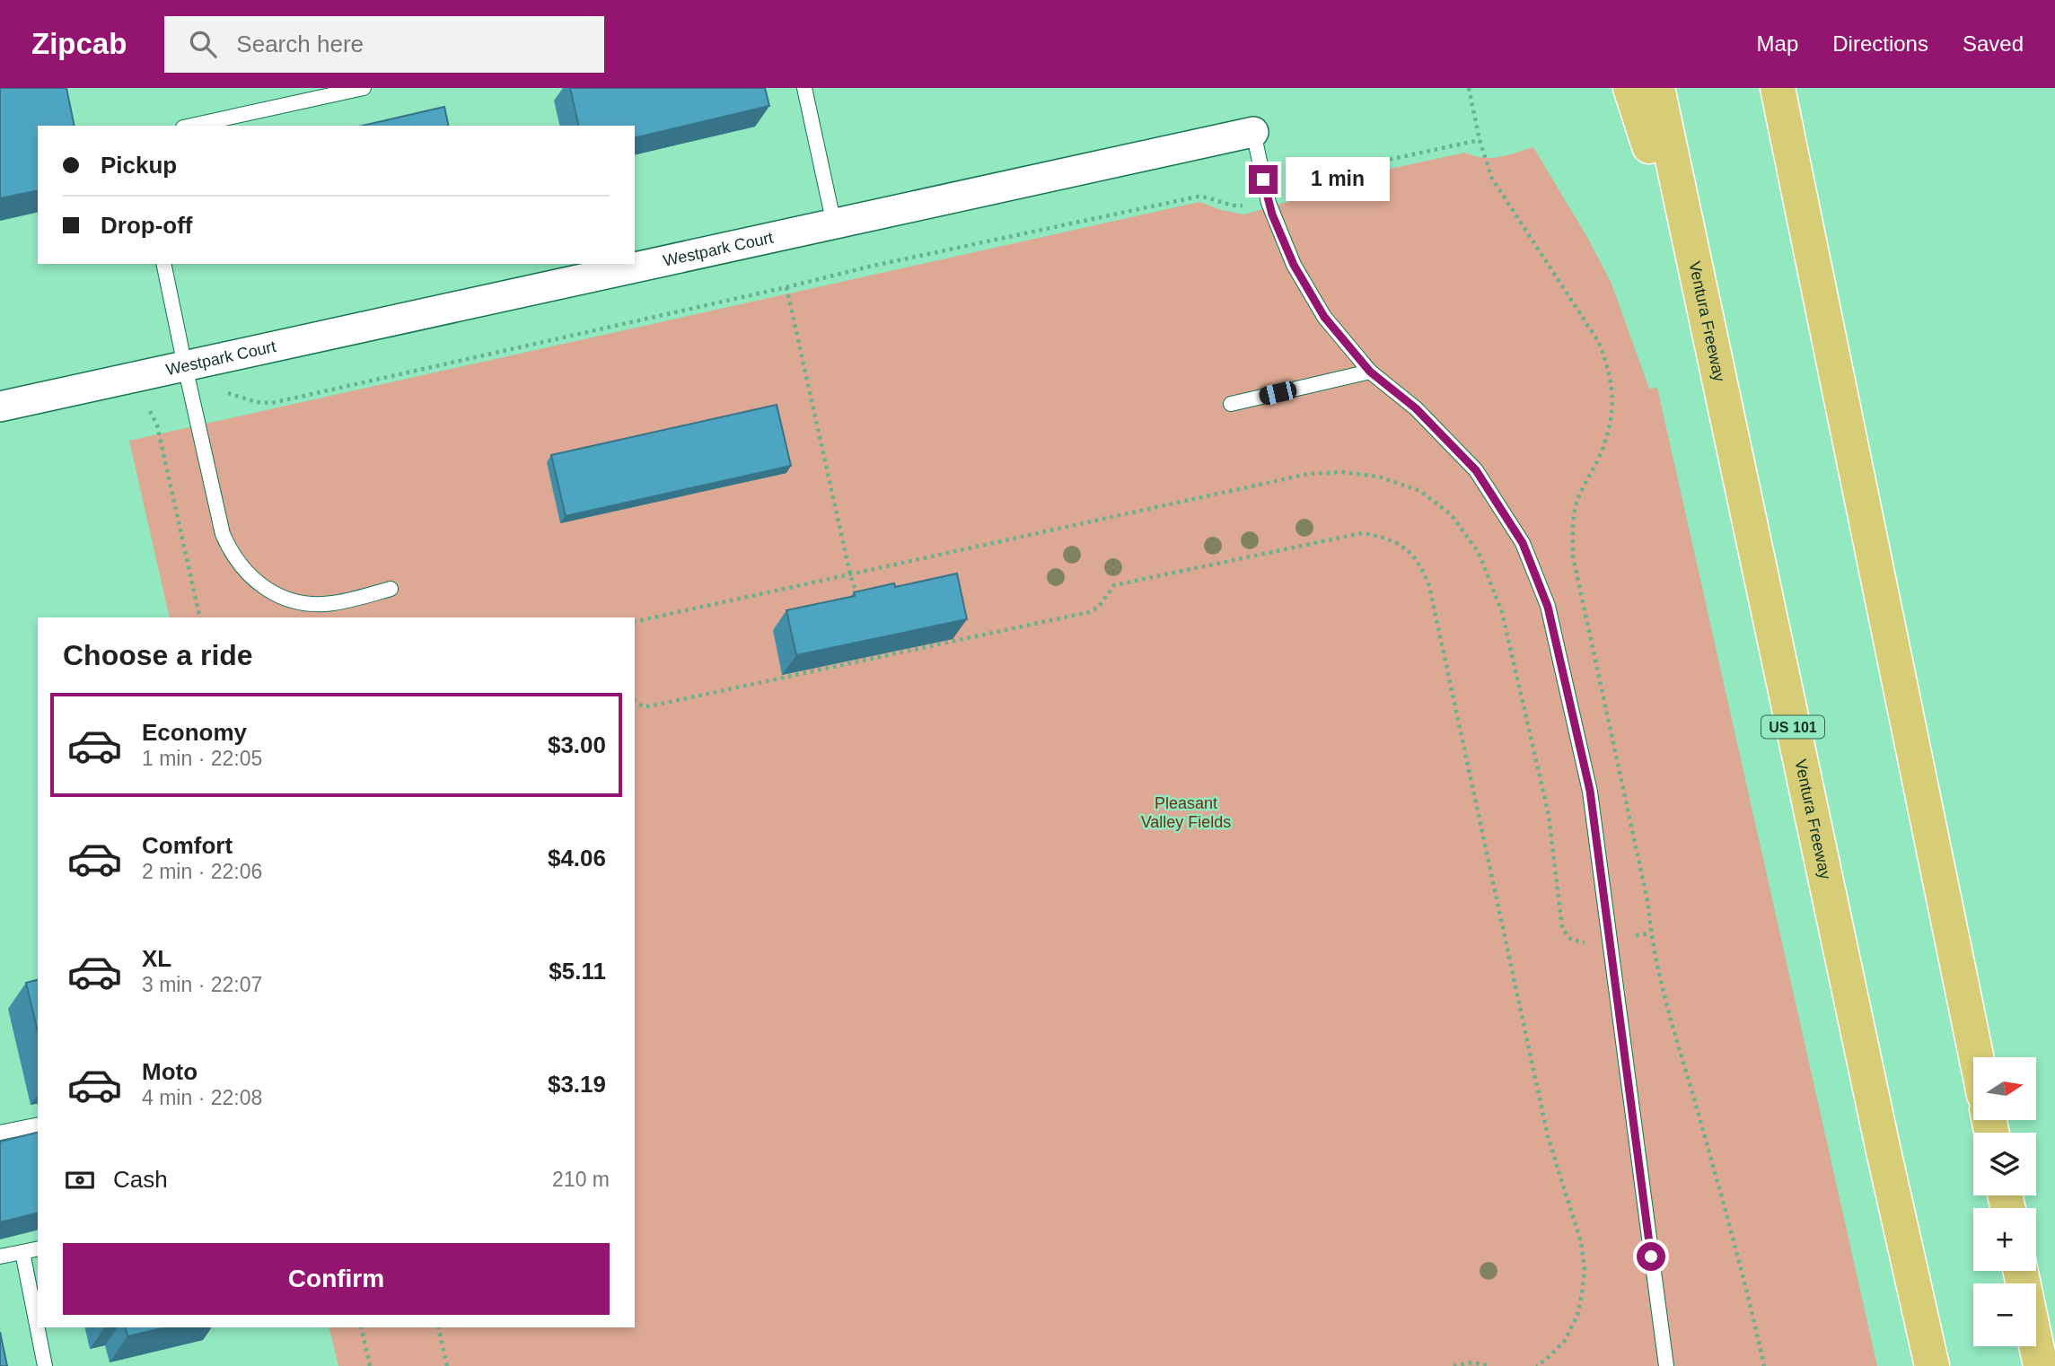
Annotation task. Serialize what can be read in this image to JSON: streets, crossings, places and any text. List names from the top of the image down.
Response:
{
  "streets": {
    "highway": ["Ventura Freeway", "US 101"],
    "street": ["Westpark Court"]
  },
  "parks": ["Pleasant Valley Fields"],
  "north": "right",
  "page": {
    "header": "Zipcab",
    "search": "Search here",
    "nav": ["Map", "Directions", "Saved"],
    "banner": ["Pickup", "Drop-off"],
    "bubble": "1 min",
    "heading": "Choose a ride",
    "list": [
      {
        "name": "Economy",
        "note": "1 min · 22:05",
        "value": "$3.00"
      },
      {
        "name": "Comfort",
        "note": "2 min · 22:06",
        "value": "$4.06"
      },
      {
        "name": "XL",
        "note": "3 min · 22:07",
        "value": "$5.11"
      },
      {
        "name": "Moto",
        "note": "4 min · 22:08",
        "value": "$3.19"
      }
    ],
    "map_buttons": ["+", "−"],
    "pay": ["Cash", "210 m"],
    "buttons": "Confirm"
  }
}
